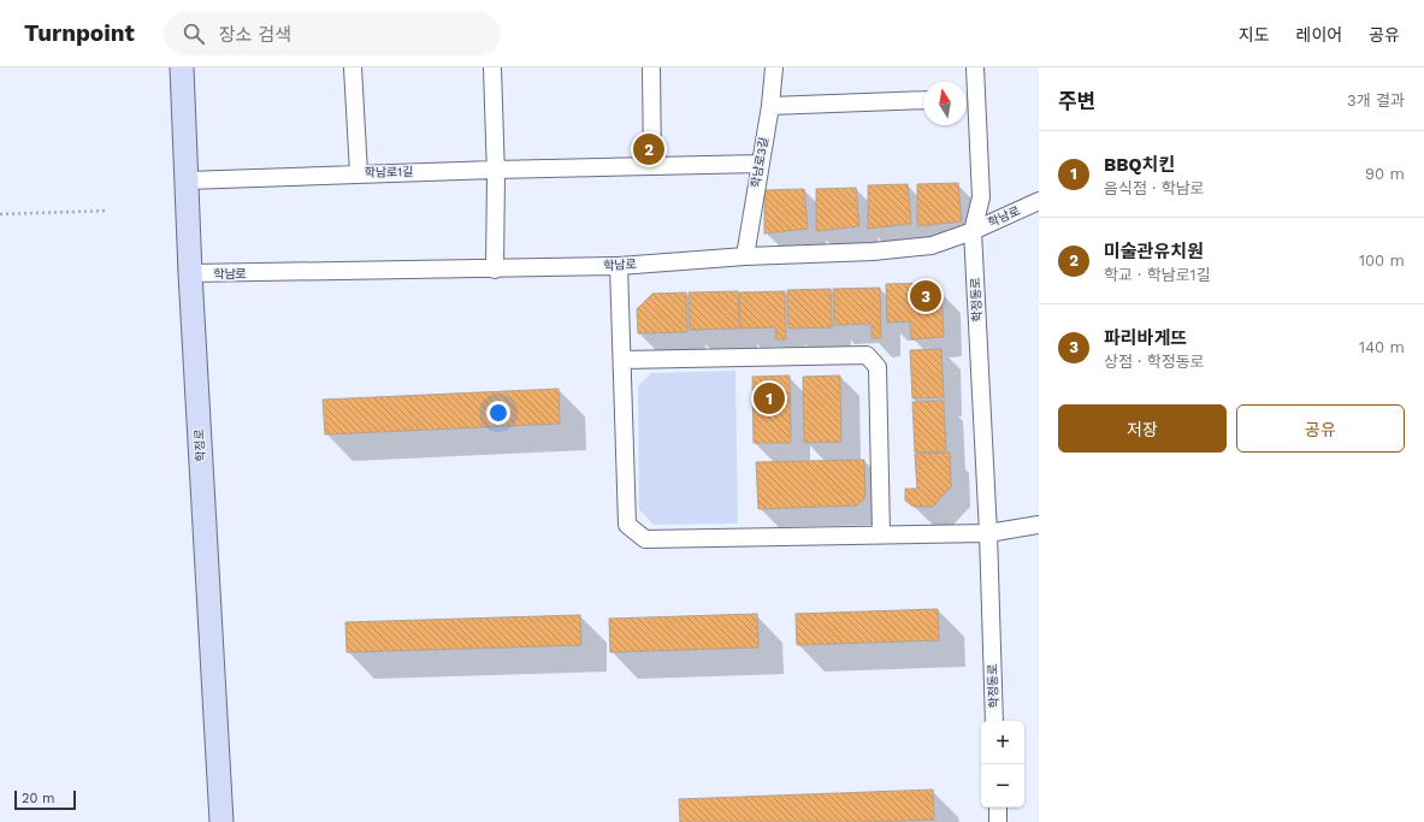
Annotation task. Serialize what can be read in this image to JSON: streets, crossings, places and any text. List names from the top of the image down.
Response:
{
  "streets": {
    "main road": ["학정로"],
    "street": [
      "학남로3길",
      "학남로1길",
      "학남로",
      "학정동로"
    ]
  },
  "crossings": [
    ["학남로3길", "학남로1길"],
    ["학남로3길", "학남로"],
    ["학남로", "학정동로"],
    ["학남로", "학정로"]
  ],
  "scale_bar": "20 m",
  "north": "top",
  "page": {
    "header": "Turnpoint",
    "search": "장소 검색",
    "nav": ["지도", "레이어", "공유"],
    "heading": ["주변", "3개 결과"],
    "list": [
      {
        "mark": "1",
        "name": "BBQ치킨",
        "note": "음식점 · 학남로",
        "value": "90 m"
      },
      {
        "mark": "2",
        "name": "미술관유치원",
        "note": "학교 · 학남로1길",
        "value": "100 m"
      },
      {
        "mark": "3",
        "name": "파리바게뜨",
        "note": "상점 · 학정동로",
        "value": "140 m"
      }
    ],
    "pins": ["2", "3", "1"],
    "buttons": ["저장", "공유"],
    "map_buttons": ["+", "−"],
    "scale": "20 m"
  }
}
